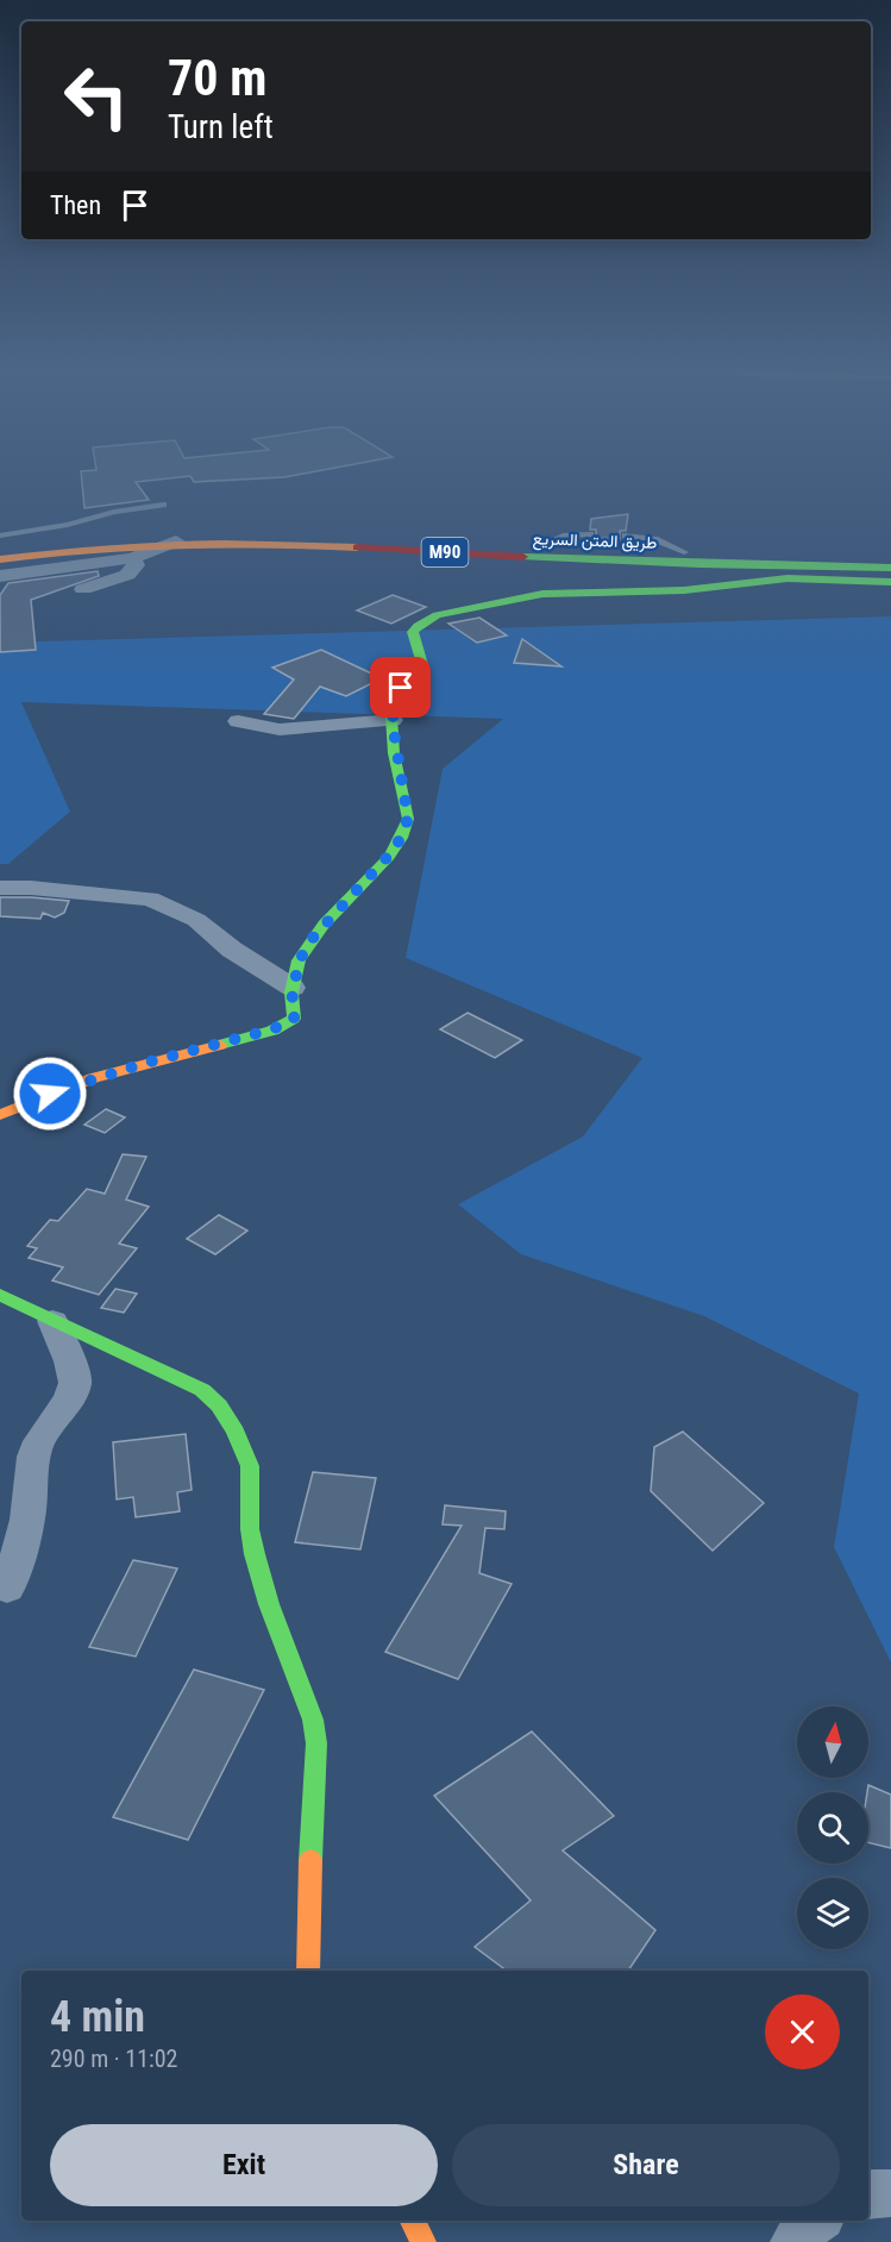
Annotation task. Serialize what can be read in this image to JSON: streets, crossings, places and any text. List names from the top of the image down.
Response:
{
  "streets": {
    "main road": ["طريق المتن السريع", "M90"]
  },
  "north": "top",
  "page": {
    "turn": ["70 m", "Turn left"],
    "then": "Then",
    "heading": ["4 min", "290 m · 11:02"],
    "buttons": ["Exit", "Share"]
  }
}
